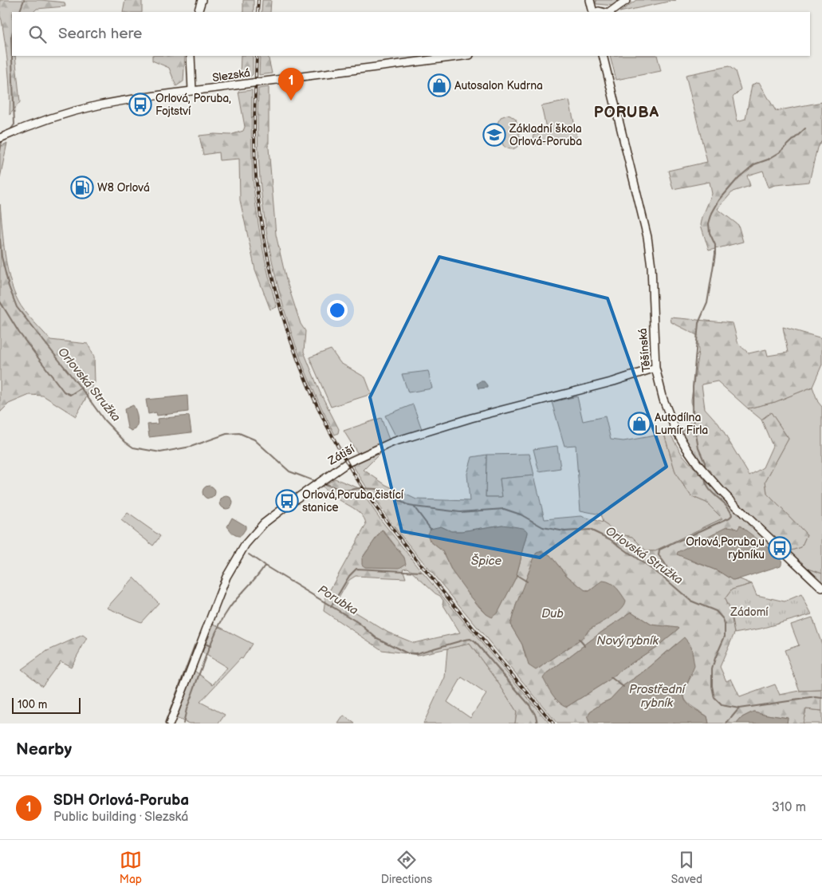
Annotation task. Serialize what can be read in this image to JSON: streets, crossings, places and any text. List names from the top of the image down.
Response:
{
  "streets": {
    "street": ["Slezská", "Těšínská", "Zátiší"]
  },
  "crossings": [
    ["Těšínská", "Zátiší"]
  ],
  "districts": ["PORUBA"],
  "water": [
    "Orlovská Stružka",
    "Špice",
    "Porubka",
    "Dub",
    "Nový rybník",
    "Prostřední rybník"
  ],
  "parks": ["Zádomí"],
  "places": {
    "shop": ["Autosalon Kudrna", "Autodílna Lumír Firla"],
    "bus stop": ["Orlová, Poruba, Fojtství", "Orlová,Poruba,čistící stanice", "Orlová,Poruba,u rybníku"],
    "school or university": ["Základní škola Orlová-Poruba"],
    "fuel station": ["W8 Orlová"]
  },
  "scale_bar": "100 m",
  "page": {
    "search": "Search here",
    "pins": "1",
    "scale": "100 m",
    "heading": "Nearby",
    "list": [
      {
        "mark": "1",
        "name": "SDH Orlová-Poruba",
        "note": "Public building · Slezská",
        "value": "310 m"
      }
    ],
    "nav": ["Map", "Directions", "Saved"]
  }
}
